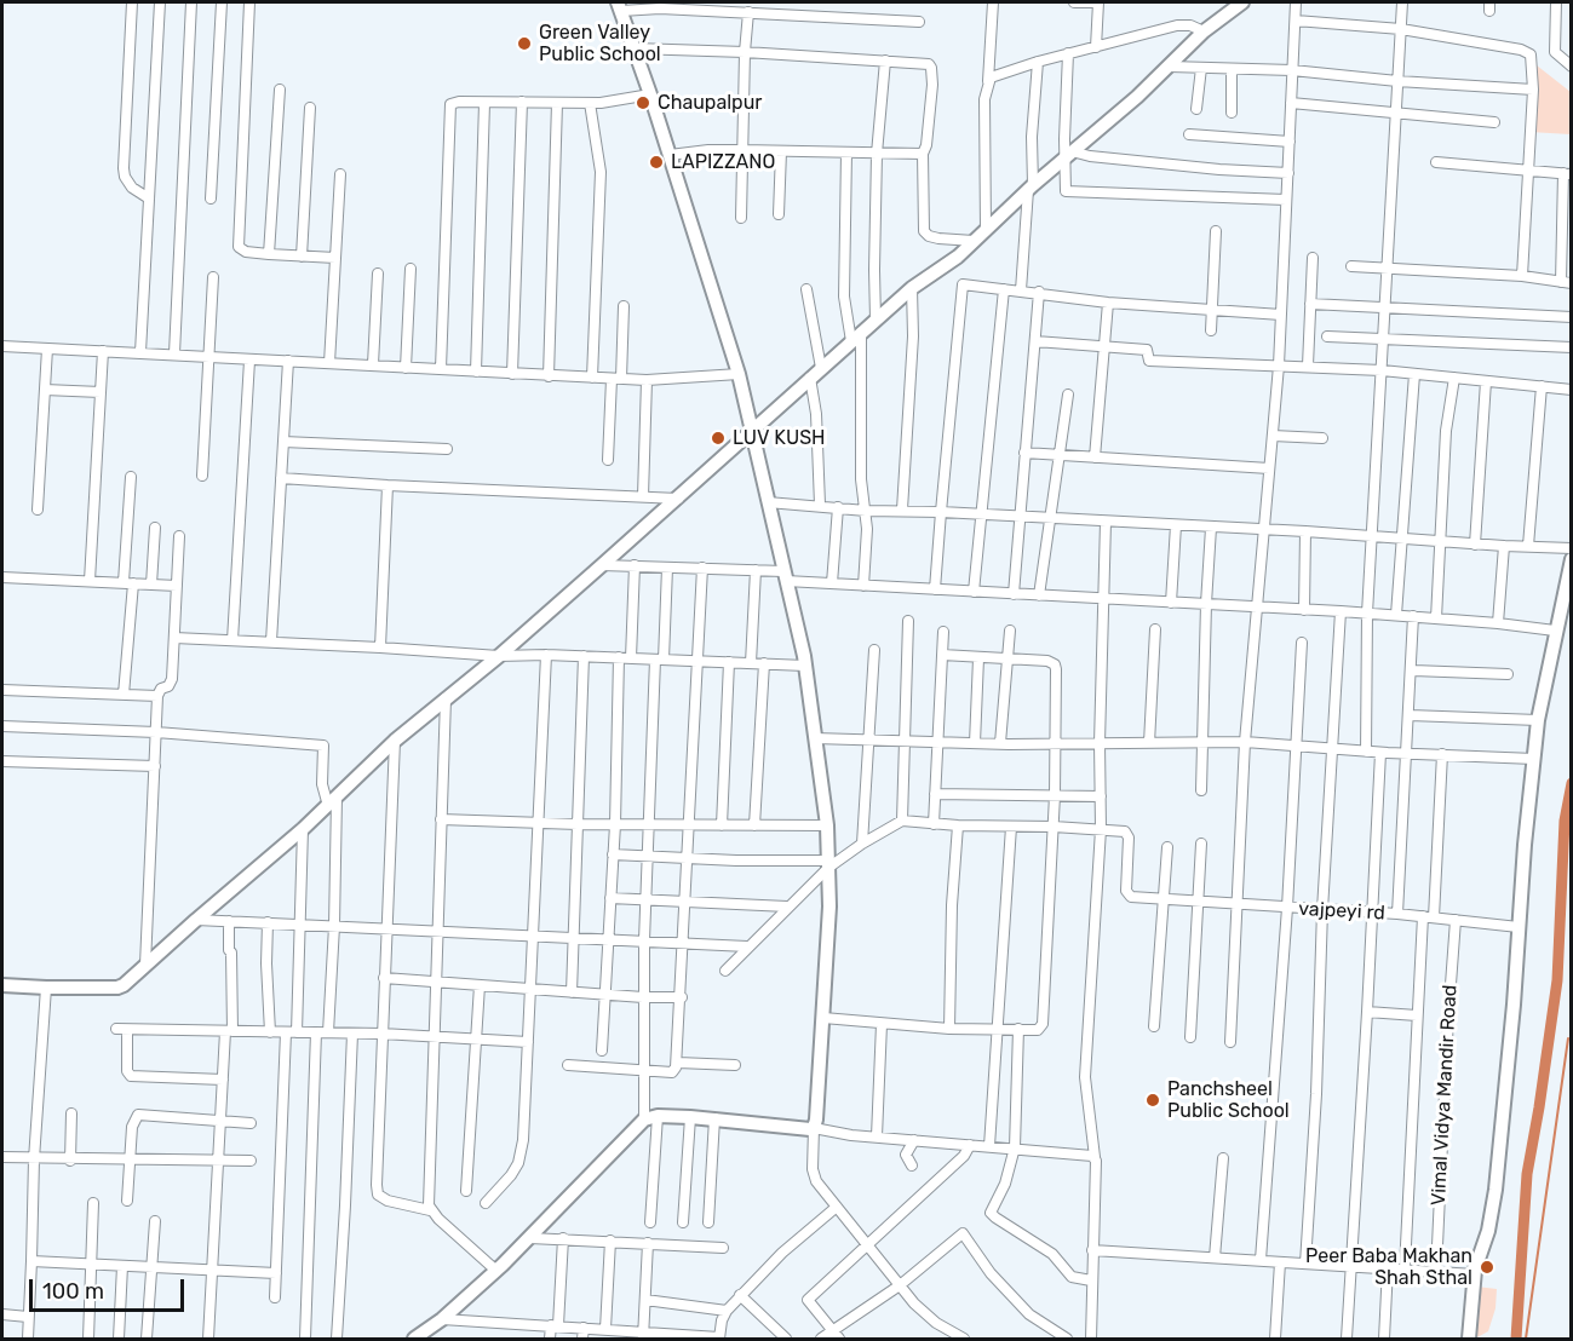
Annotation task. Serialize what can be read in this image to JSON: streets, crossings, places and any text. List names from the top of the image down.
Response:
{
  "streets": {
    "street": ["vajpeyi rd", "Vimal Vidya Mandir Road"]
  },
  "crossings": [
    ["vajpeyi rd", "Vimal Vidya Mandir Road"]
  ],
  "places": [
    "Green Valley Public School",
    "Chaupalpur",
    "LAPIZZANO",
    "LUV KUSH",
    "Panchsheel Public School",
    "Peer Baba Makhan Shah Sthal"
  ],
  "scale_bar": "100 m"
}
